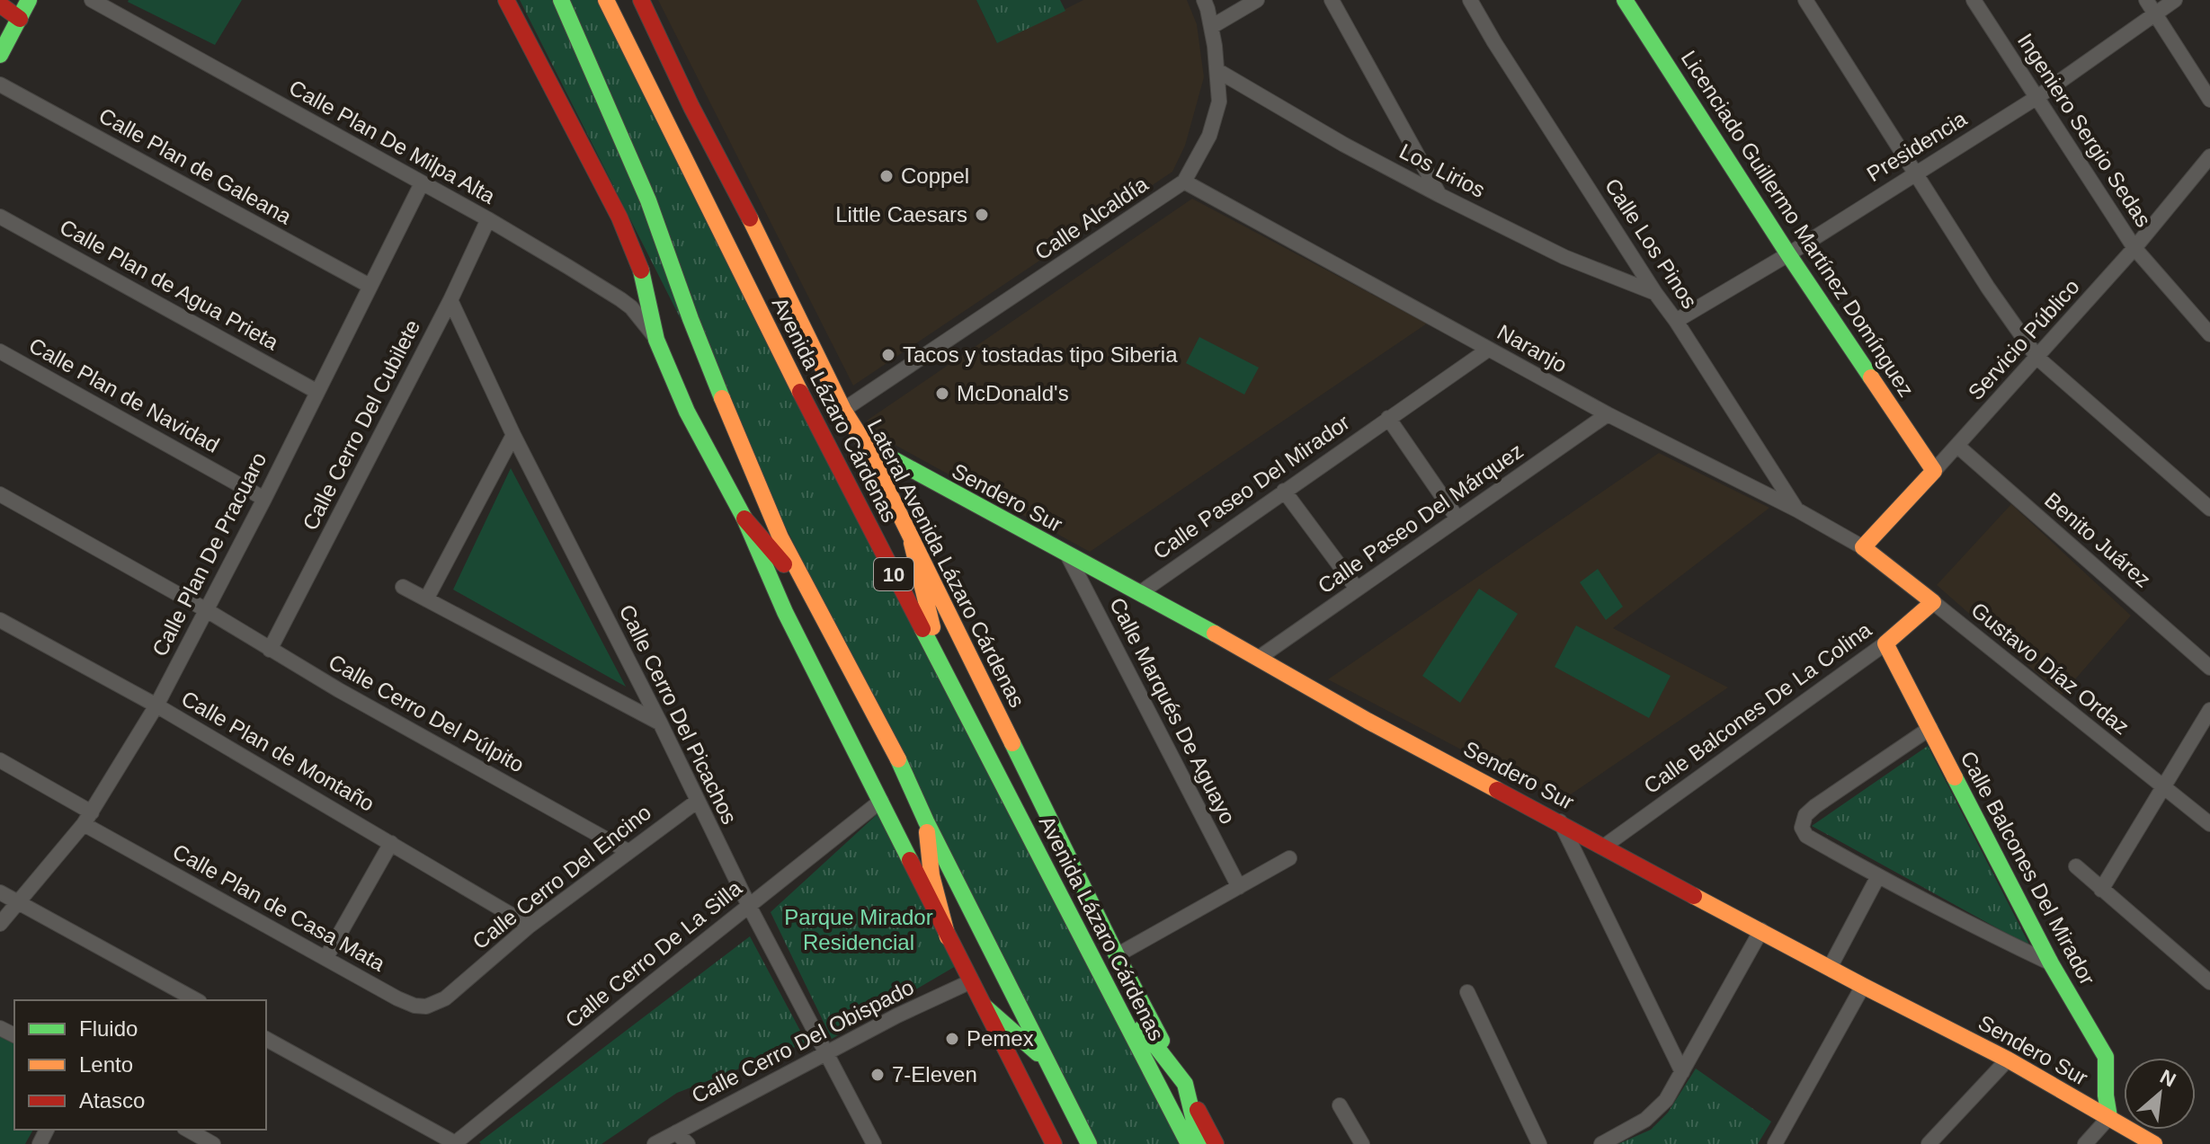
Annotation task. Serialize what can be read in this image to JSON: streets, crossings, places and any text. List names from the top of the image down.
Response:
{
  "streets": {
    "main road": [
      "Licenciado Guillermo Martínez Domínguez",
      "Servicio Público",
      "Avenida Lázaro Cárdenas",
      "Sendero Sur",
      "Lateral Avenida Lázaro Cárdenas",
      "10",
      "Gustavo Díaz Ordaz",
      "Calle Balcones De La Colina",
      "Calle Balcones Del Mirador"
    ],
    "street": [
      "Ingeniero Sergio Sedas",
      "Calle Plan De Milpa Alta",
      "Presidencia",
      "Calle Plan de Galeana",
      "Los Lirios",
      "Calle Alcaldía",
      "Calle Los Pinos",
      "Calle Plan de Agua Prieta",
      "Naranjo",
      "Calle Plan de Navidad",
      "Calle Cerro Del Cubilete",
      "Calle Paseo Del Mirador",
      "Calle Paseo Del Márquez",
      "Benito Juárez",
      "Calle Plan De Pracuaro",
      "Calle Marqués De Aguayo",
      "Calle Cerro Del Púlpito",
      "Calle Cerro Del Picachos",
      "Calle Plan de Montaño",
      "Calle Cerro Del Encino",
      "Calle Plan de Casa Mata",
      "Calle Cerro De La Silla",
      "Calle Cerro Del Obispado"
    ]
  },
  "crossings": [
    ["Ingeniero Sergio Sedas", "Presidencia"],
    ["Ingeniero Sergio Sedas", "Servicio Público"],
    ["Calle Plan De Milpa Alta", "Calle Cerro Del Cubilete"],
    ["Calle Plan De Milpa Alta", "Calle Plan De Pracuaro"],
    ["Presidencia", "Licenciado Guillermo Martínez Domínguez"],
    ["Presidencia", "Calle Los Pinos"],
    ["Calle Plan de Galeana", "Calle Plan De Pracuaro"],
    ["Los Lirios", "Calle Alcaldía"],
    ["Los Lirios", "Calle Los Pinos"],
    ["Calle Alcaldía", "Naranjo"],
    ["Calle Alcaldía", "Lateral Avenida Lázaro Cárdenas"],
    ["Licenciado Guillermo Martínez Domínguez", "Servicio Público"],
    ["Calle Los Pinos", "Naranjo"],
    ["Calle Plan de Agua Prieta", "Calle Plan De Pracuaro"],
    ["Servicio Público", "Naranjo"],
    ["Servicio Público", "Benito Juárez"],
    ["Servicio Público", "Gustavo Díaz Ordaz"],
    ["Naranjo", "Calle Paseo Del Mirador"],
    ["Naranjo", "Calle Paseo Del Márquez"],
    ["Naranjo", "Gustavo Díaz Ordaz"],
    ["Calle Plan de Navidad", "Calle Plan De Pracuaro"],
    ["Calle Cerro Del Cubilete", "Calle Cerro Del Púlpito"],
    ["Calle Cerro Del Cubilete", "Calle Cerro Del Picachos"],
    ["Calle Paseo Del Mirador", "Sendero Sur"],
    ["Sendero Sur", "Calle Paseo Del Márquez"],
    ["Sendero Sur", "Lateral Avenida Lázaro Cárdenas"],
    ["Sendero Sur", "Calle Balcones De La Colina"],
    ["Sendero Sur", "Calle Marqués De Aguayo"],
    ["Sendero Sur", "Calle Balcones Del Mirador"],
    ["Calle Plan De Pracuaro", "Calle Cerro Del Púlpito"],
    ["Calle Plan De Pracuaro", "Calle Plan de Montaño"],
    ["Calle Plan De Pracuaro", "Calle Plan de Casa Mata"],
    ["Gustavo Díaz Ordaz", "Calle Balcones De La Colina"],
    ["Calle Balcones De La Colina", "Calle Balcones Del Mirador"],
    ["Calle Cerro Del Púlpito", "Calle Cerro Del Encino"],
    ["Calle Cerro Del Picachos", "Calle Cerro Del Encino"],
    ["Calle Cerro Del Picachos", "Calle Cerro De La Silla"],
    ["Calle Cerro Del Picachos", "Calle Cerro Del Obispado"],
    ["Calle Plan de Montaño", "Calle Cerro Del Encino"],
    ["Calle Cerro Del Encino", "Calle Plan de Casa Mata"]
  ],
  "parks": ["Parque Mirador Residencial"],
  "places": [
    "Coppel",
    "Little Caesars",
    "Tacos y tostadas tipo Siberia",
    "McDonald's",
    "Pemex",
    "7-Eleven"
  ],
  "legend": ["Fluido", "Lento", "Atasco"],
  "north": "top right"
}
